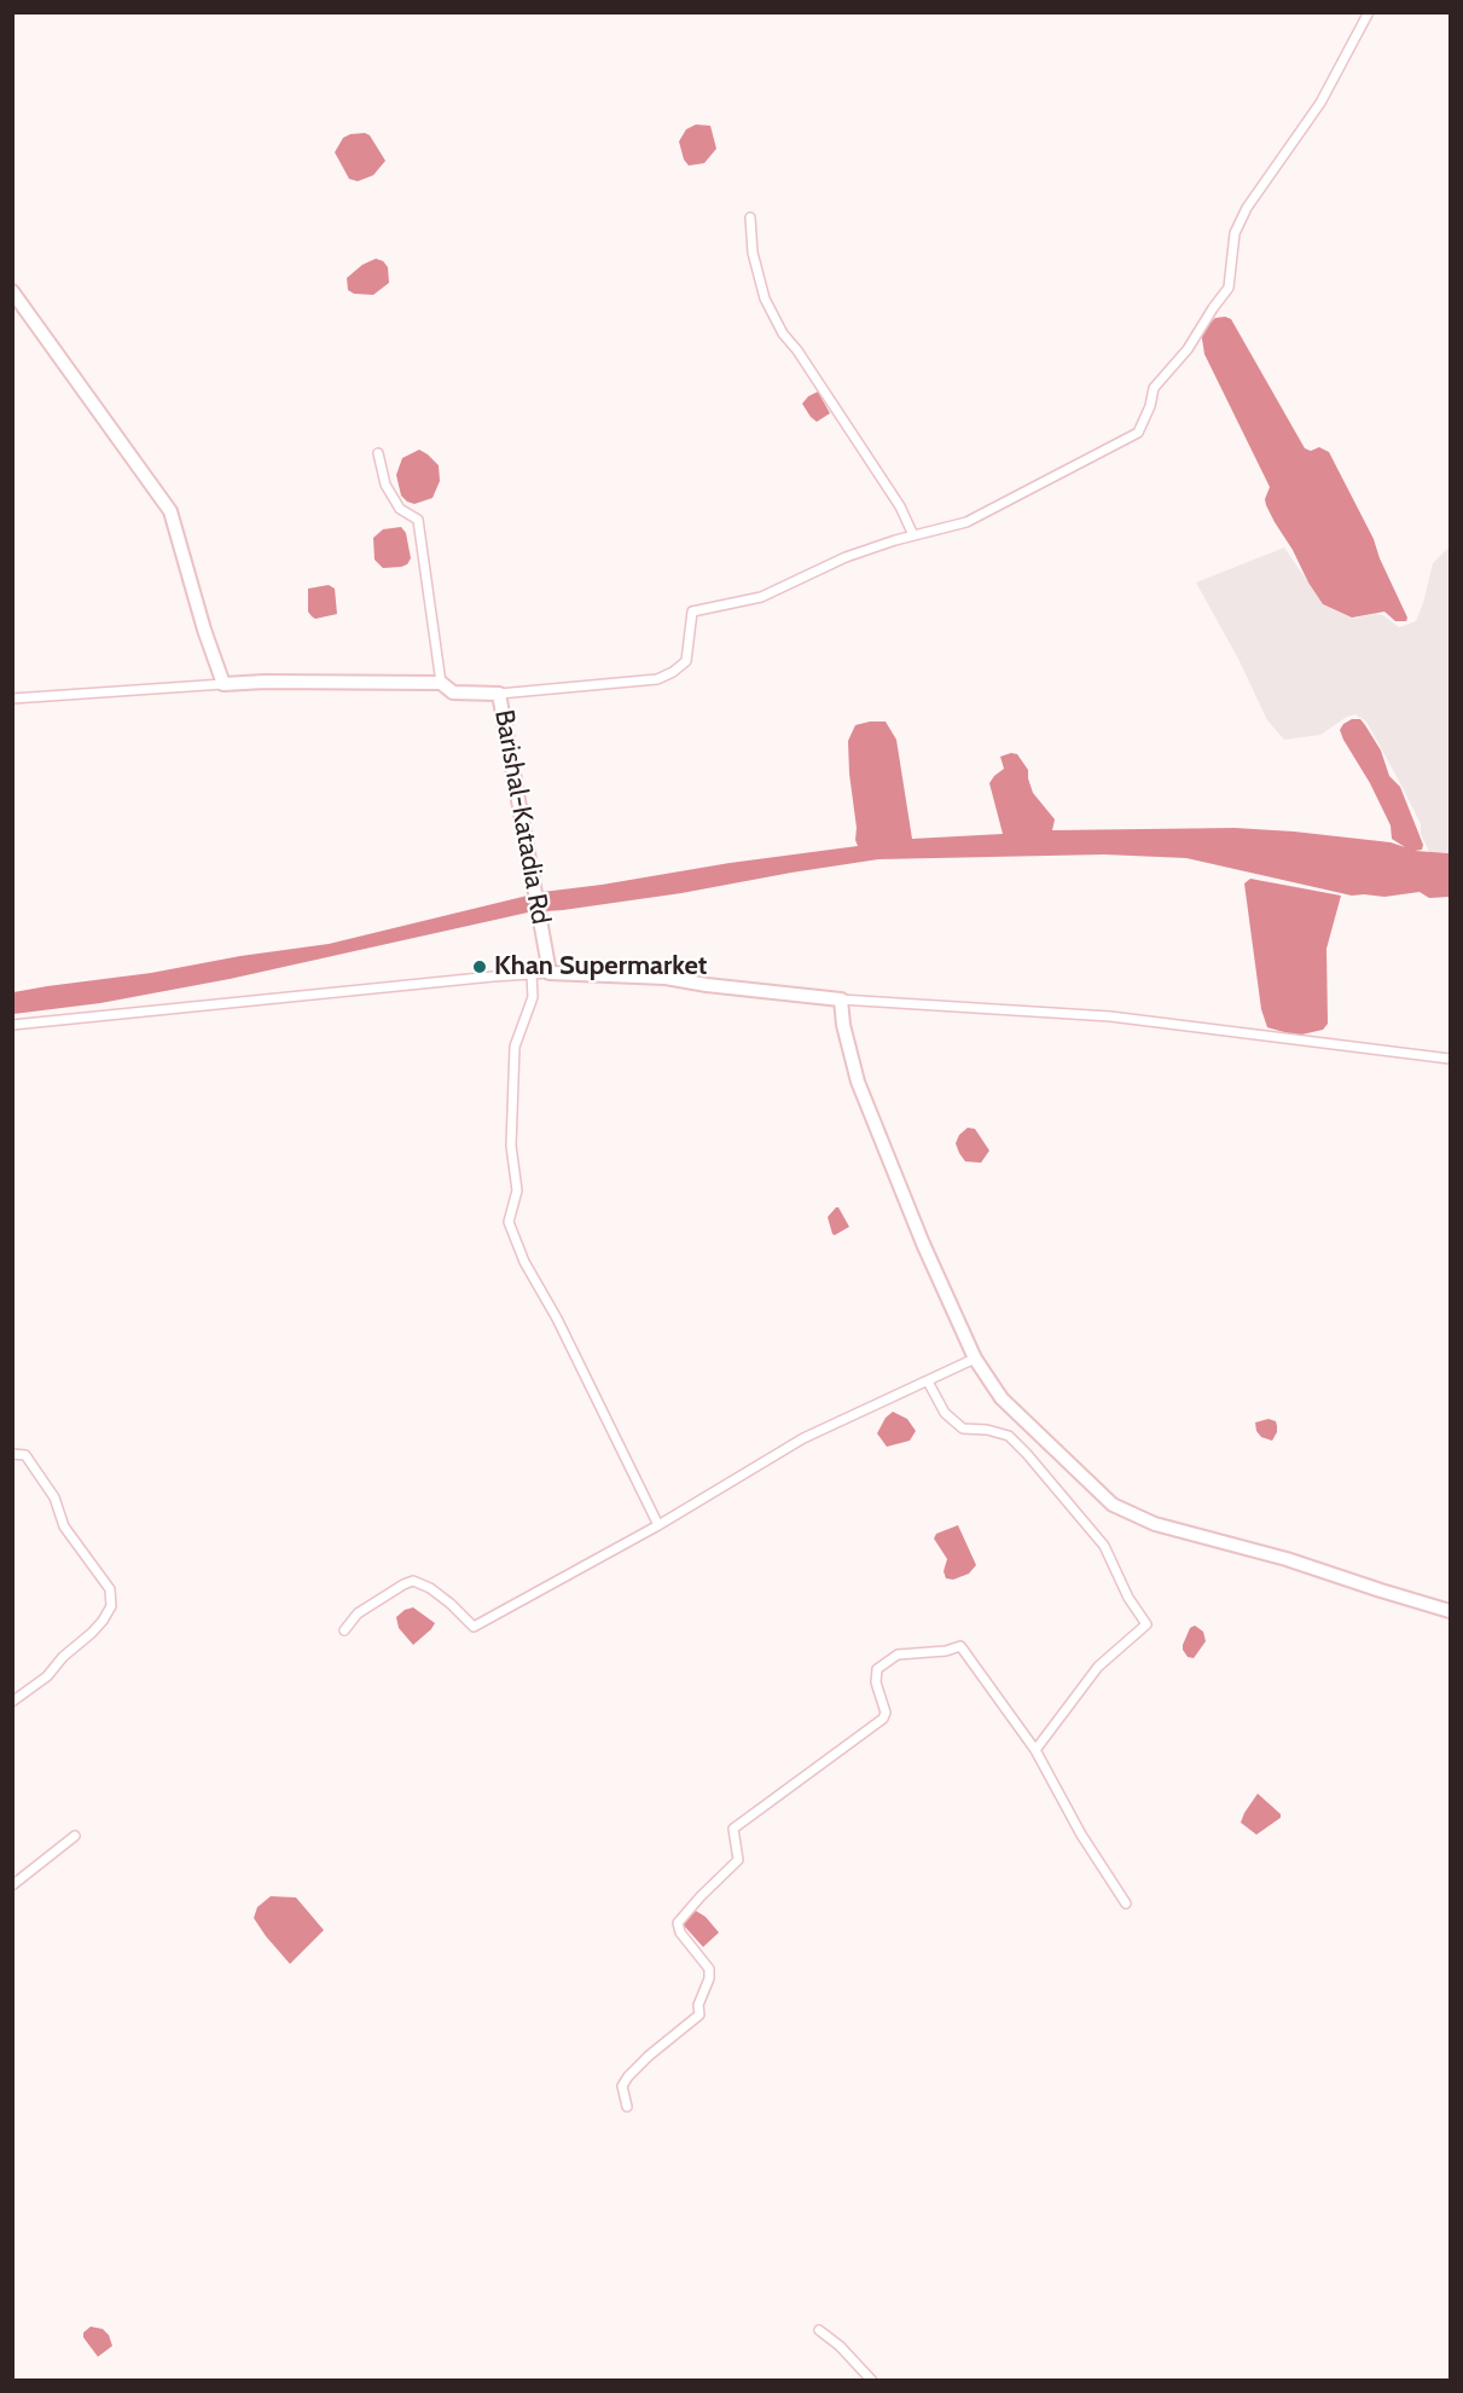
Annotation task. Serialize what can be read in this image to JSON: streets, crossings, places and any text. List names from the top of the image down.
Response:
{
  "streets": {
    "main road": ["Barishal-Katadia Rd"]
  },
  "places": ["Khan Supermarket"]
}
